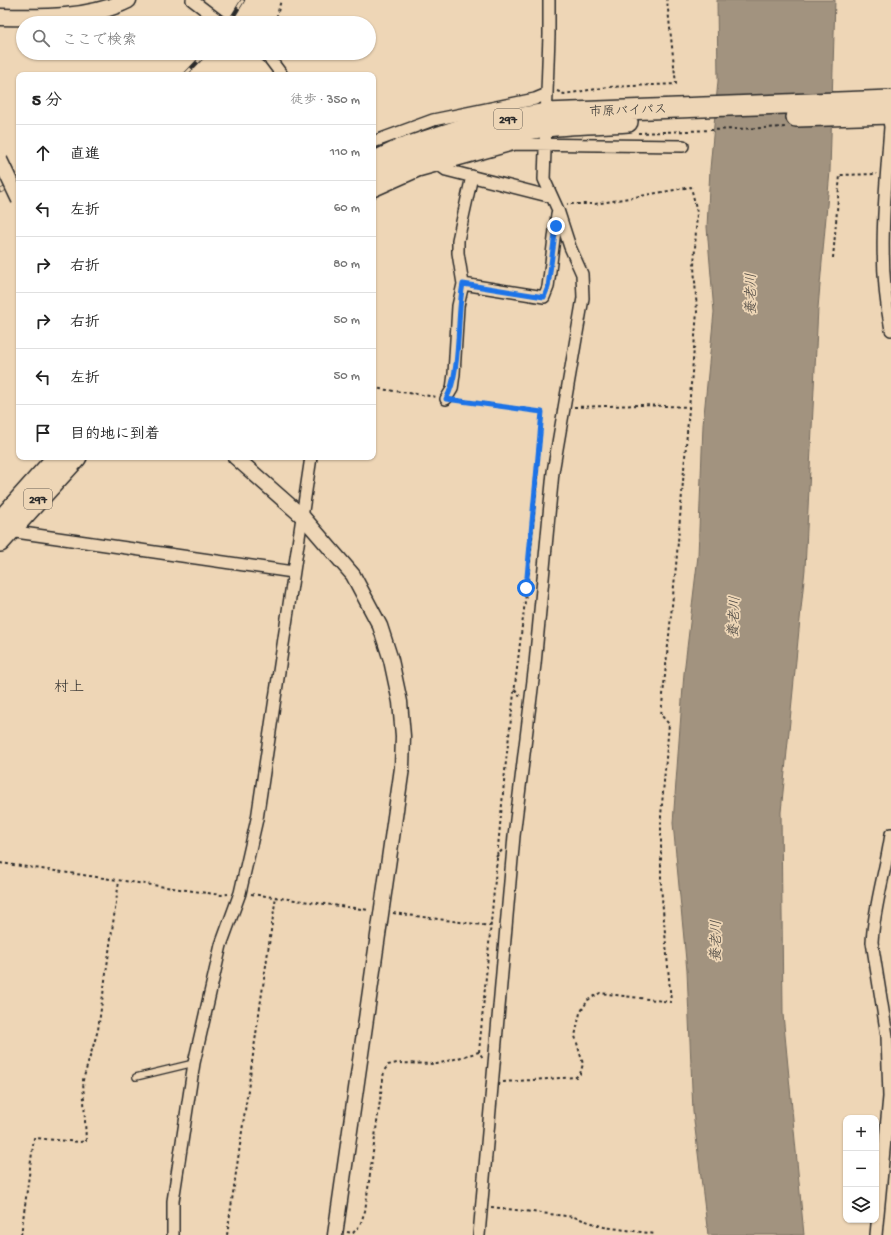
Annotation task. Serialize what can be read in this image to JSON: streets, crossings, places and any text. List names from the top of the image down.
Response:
{
  "streets": {
    "highway": ["市原バイパス", "297"]
  },
  "districts": ["村上"],
  "water": ["養老川"],
  "page": {
    "search": "ここで検索",
    "heading": ["5 分", "徒歩 · 350 m"],
    "list": [
      ["直進", "110 m"],
      ["左折", "60 m"],
      ["右折", "80 m"],
      ["右折", "50 m"],
      ["左折", "50 m"],
      "目的地に到着"
    ],
    "map_buttons": ["+", "−"]
  }
}
